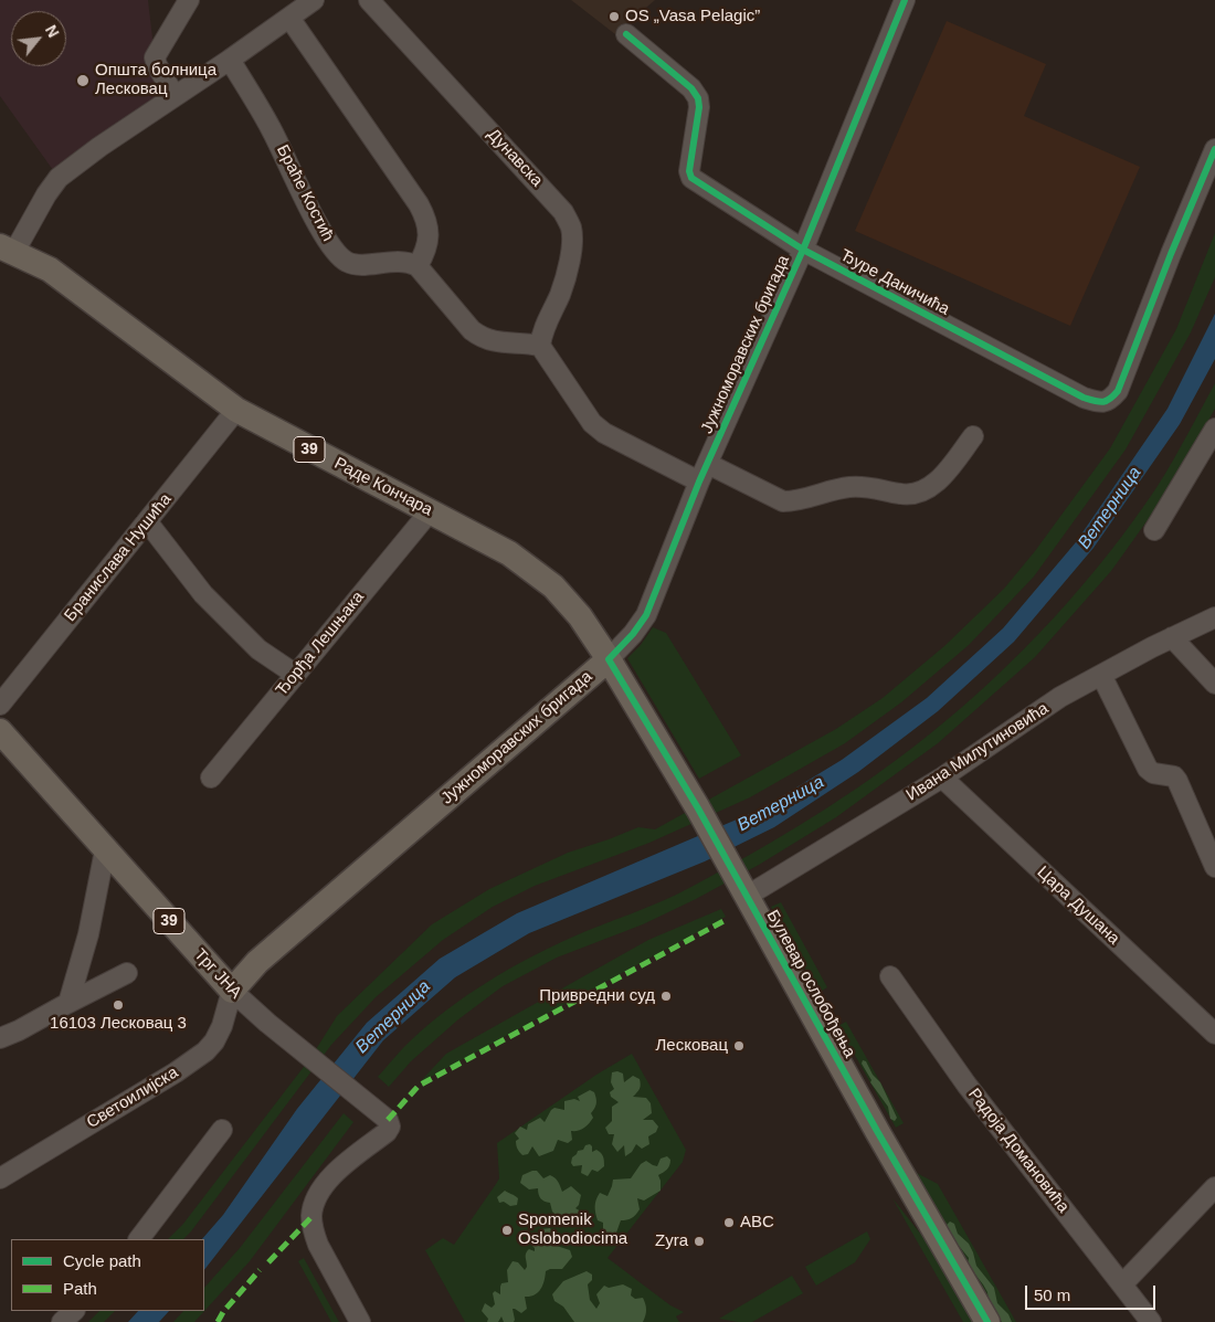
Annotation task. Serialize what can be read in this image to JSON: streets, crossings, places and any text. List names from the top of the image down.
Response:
{
  "streets": {
    "main road": [
      "Јужноморавских бригада",
      "39",
      "Раде Кончара",
      "Трг ЈНА",
      "Булевар ослобођења"
    ],
    "street": [
      "Дунавска",
      "Браће Костић",
      "Ђуре Даничића",
      "Бранислава Нушића",
      "Ђорђа Лешњака",
      "Ивана Милутиновића",
      "Цара Душана",
      "Светоилијска",
      "Радоја Домановића"
    ]
  },
  "crossings": [
    ["Ђуре Даничића", "Јужноморавских бригада"],
    ["Јужноморавских бригада", "Раде Кончара"],
    ["Јужноморавских бригада", "Трг ЈНА"],
    ["Јужноморавских бригада", "Булевар ослобођења"],
    ["Јужноморавских бригада", "Светоилијска"],
    ["39", "Трг ЈНА"],
    ["Раде Кончара", "Бранислава Нушића"],
    ["Раде Кончара", "Ђорђа Лешњака"],
    ["Раде Кончара", "Булевар ослобођења"],
    ["Ивана Милутиновића", "Цара Душана"],
    ["Ивана Милутиновића", "Булевар ослобођења"],
    ["Трг ЈНА", "Светоилијска"]
  ],
  "water": ["Ветерница"],
  "places": [
    "OS „Vasa Pelagic”",
    "Општа болница Лесковац",
    "Привредни суд",
    "16103 Лесковац 3",
    "Лесковац",
    "ABC",
    "Spomenik Oslobodiocima",
    "Zyra"
  ],
  "legend": ["Cycle path", "Path"],
  "scale_bar": "50 m",
  "north": "top right"
}
